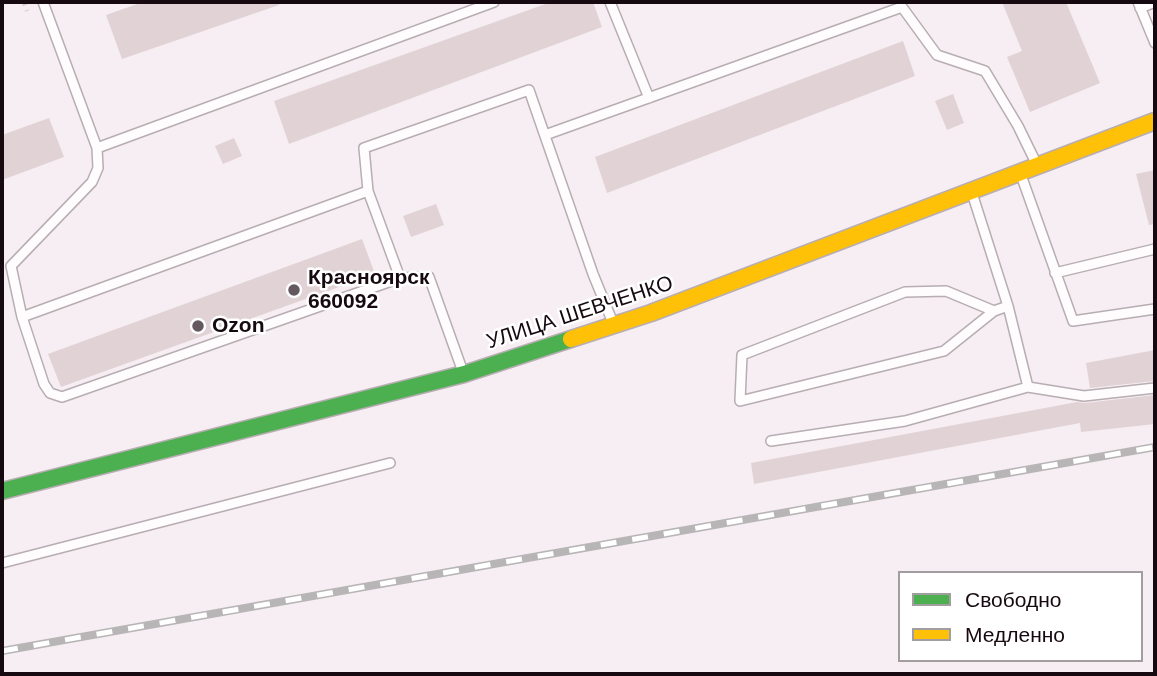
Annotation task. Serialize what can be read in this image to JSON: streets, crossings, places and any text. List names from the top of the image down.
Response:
{
  "streets": {
    "street": ["УЛИЦА ШЕВЧЕНКО"]
  },
  "places": ["Красноярск 660092", "Ozon"],
  "legend": ["Свободно", "Медленно"]
}
